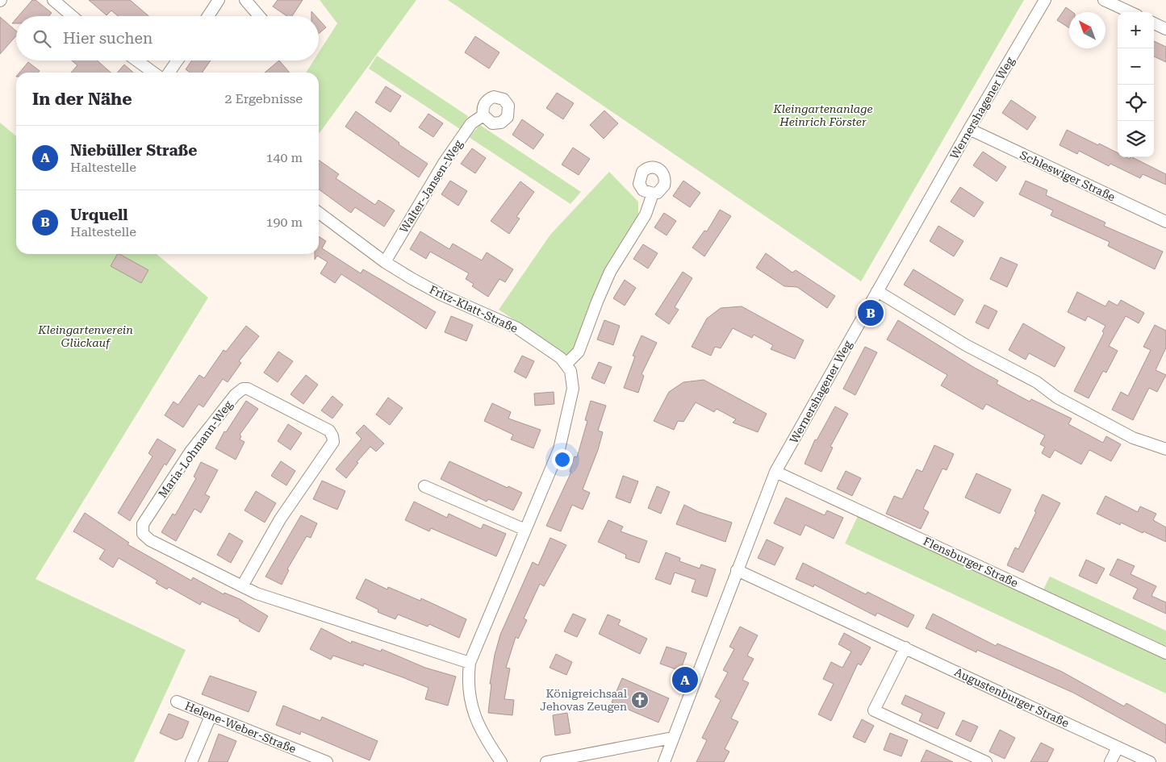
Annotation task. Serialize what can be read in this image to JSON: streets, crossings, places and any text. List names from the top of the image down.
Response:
{
  "streets": {
    "street": [
      "Wernershagener Weg",
      "Schleswiger Straße",
      "Walter-Jansen-Weg",
      "Fritz-Klatt-Straße",
      "Maria-Lohmann-Weg",
      "Flensburger Straße",
      "Augustenburger Straße",
      "Helene-Weber-Straße"
    ]
  },
  "crossings": [
    ["Wernershagener Weg", "Schleswiger Straße"],
    ["Wernershagener Weg", "Flensburger Straße"],
    ["Wernershagener Weg", "Augustenburger Straße"],
    ["Walter-Jansen-Weg", "Fritz-Klatt-Straße"]
  ],
  "parks": ["Kleingartenanlage Heinrich Förster", "Kleingartenverein Glückauf"],
  "places": {
    "church": ["Königreichsaal Jehovas Zeugen"]
  },
  "north": "top left",
  "page": {
    "map_buttons": ["+", "−"],
    "search": "Hier suchen",
    "heading": ["In der Nähe", "2 Ergebnisse"],
    "list": [
      {
        "mark": "A",
        "name": "Niebüller Straße",
        "note": "Haltestelle",
        "value": "140 m"
      },
      {
        "mark": "B",
        "name": "Urquell",
        "note": "Haltestelle",
        "value": "190 m"
      }
    ],
    "pins": ["B", "A"]
  }
}
